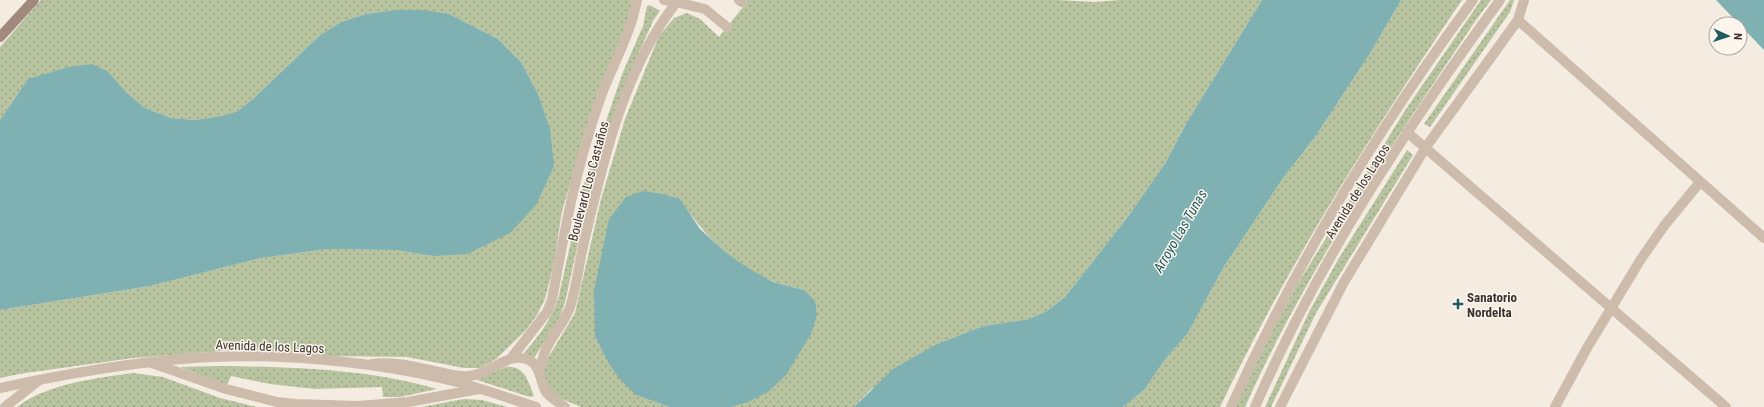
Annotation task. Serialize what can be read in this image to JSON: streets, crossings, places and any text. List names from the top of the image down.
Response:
{
  "streets": {
    "street": ["Boulevard Los Castaños", "Avenida de los Lagos"]
  },
  "crossings": [
    ["Boulevard Los Castaños", "Avenida de los Lagos"]
  ],
  "water": ["Arroyo Las Tunas"],
  "places": {
    "health": ["Sanatorio Nordelta"]
  },
  "north": "right"
}
